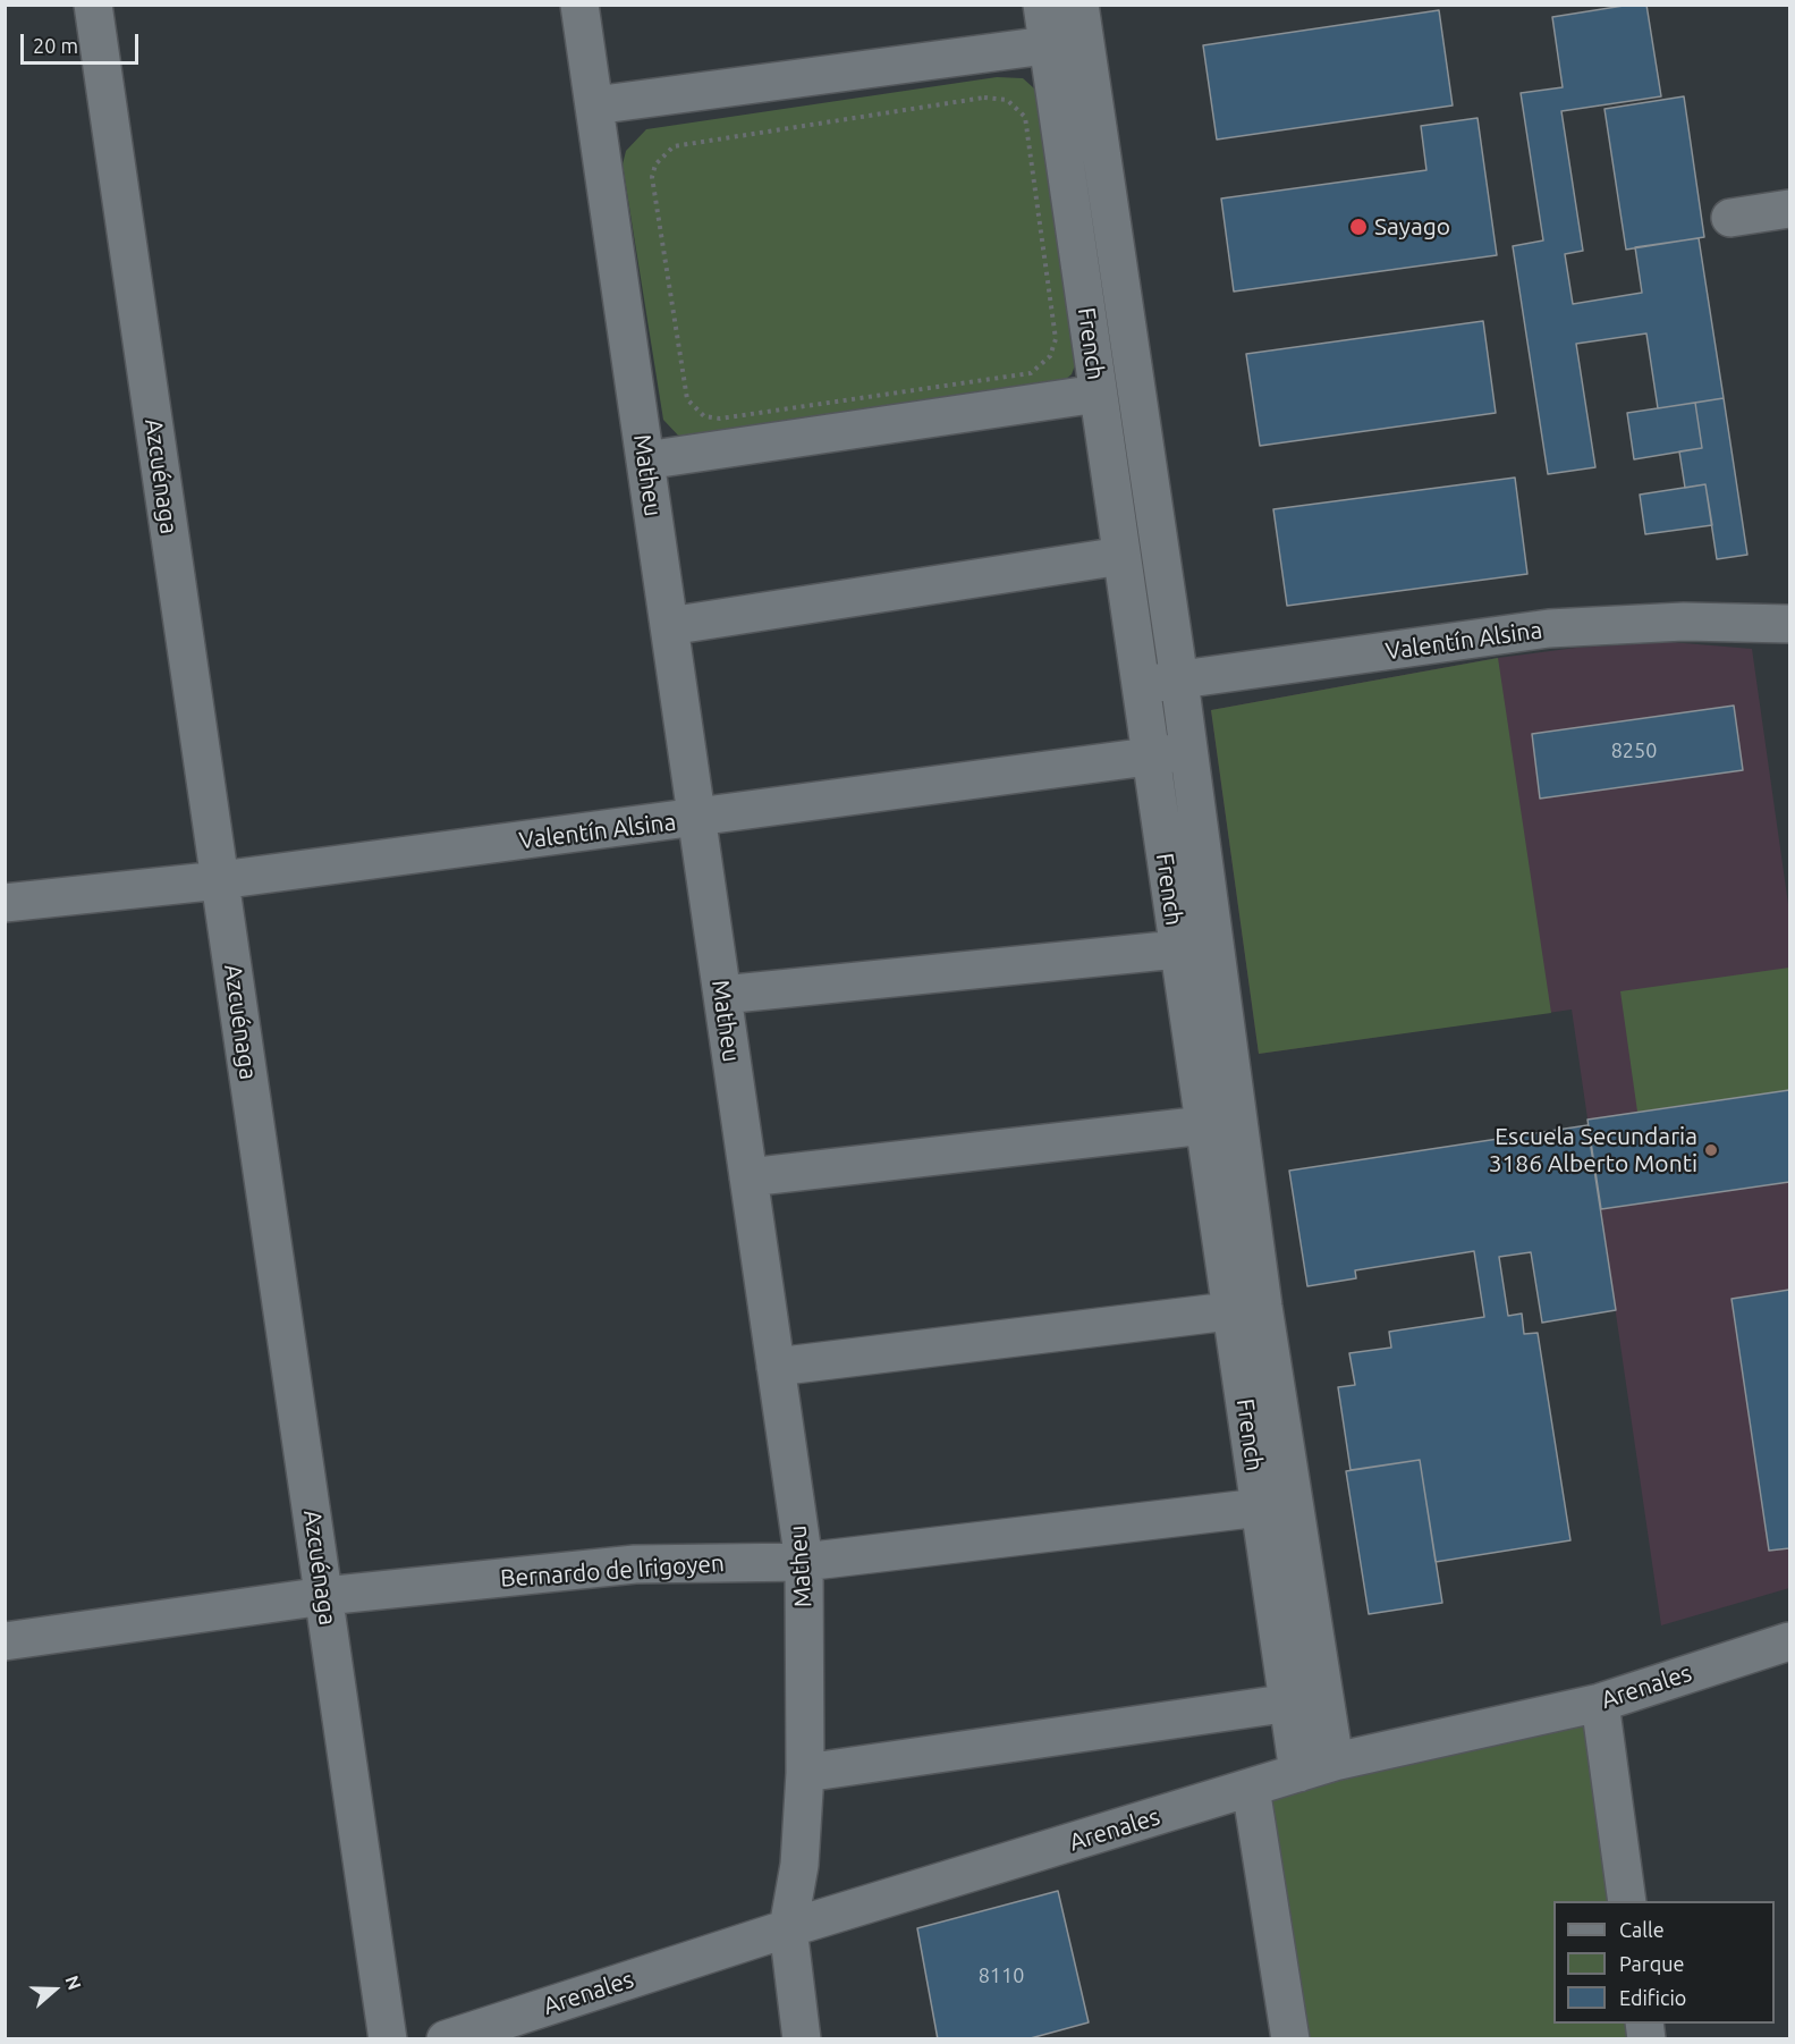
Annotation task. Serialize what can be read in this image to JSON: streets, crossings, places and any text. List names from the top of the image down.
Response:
{
  "streets": {
    "street": [
      "French",
      "Matheu",
      "Azcuénaga",
      "Valentín Alsina",
      "Bernardo de Irigoyen",
      "Arenales"
    ]
  },
  "crossings": [
    ["French", "Valentín Alsina"],
    ["French", "Bernardo de Irigoyen"],
    ["French", "Arenales"],
    ["Matheu", "Valentín Alsina"],
    ["Matheu", "Bernardo de Irigoyen"],
    ["Matheu", "Arenales"],
    ["Azcuénaga", "Valentín Alsina"],
    ["Azcuénaga", "Bernardo de Irigoyen"]
  ],
  "places": ["Sayago", "Escuela Secundaria 3186 Alberto Monti"],
  "house_numbers": ["8250", "8110"],
  "legend": ["Calle", "Parque", "Edificio"],
  "scale_bar": "20 m",
  "north": "right"
}
